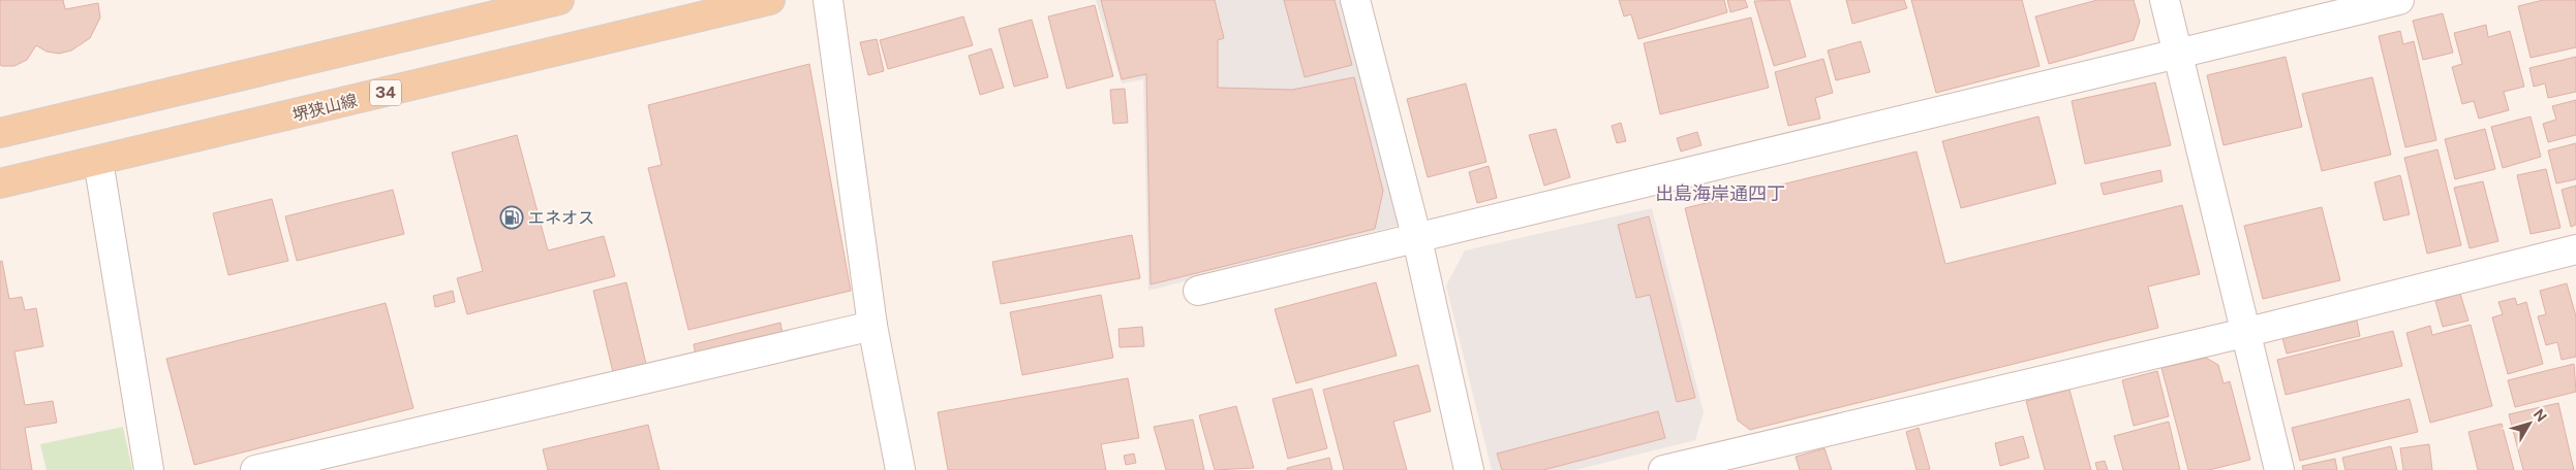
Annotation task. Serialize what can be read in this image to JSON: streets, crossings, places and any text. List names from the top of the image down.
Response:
{
  "streets": {
    "main road": ["34", "堺狭山線"]
  },
  "districts": ["出島海岸通四丁"],
  "places": {
    "fuel station": ["エネオス"]
  },
  "north": "top right"
}
